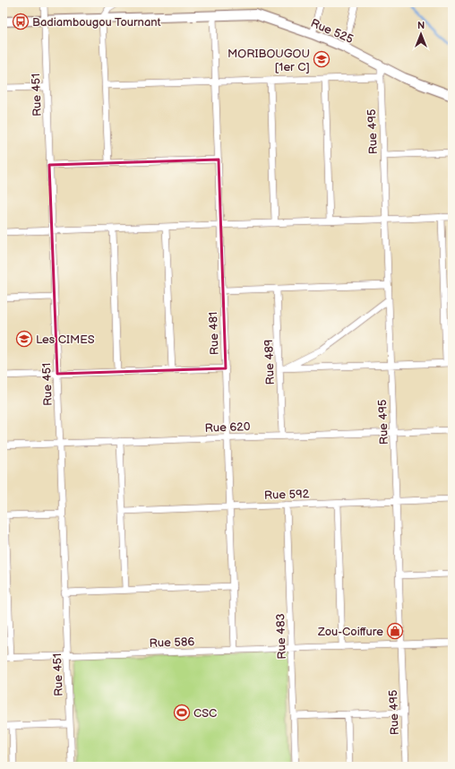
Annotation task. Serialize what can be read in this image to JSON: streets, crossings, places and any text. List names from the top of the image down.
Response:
{
  "streets": {
    "main road": ["Rue 525"],
    "street": [
      "Rue 451",
      "Rue 495",
      "Rue 481",
      "Rue 489",
      "Rue 620",
      "Rue 592",
      "Rue 483",
      "Rue 586"
    ]
  },
  "crossings": [
    ["Rue 525", "Rue 451"],
    ["Rue 525", "Rue 495"],
    ["Rue 525", "Rue 481"],
    ["Rue 451", "Rue 620"],
    ["Rue 451", "Rue 586"],
    ["Rue 495", "Rue 620"],
    ["Rue 495", "Rue 592"],
    ["Rue 495", "Rue 586"],
    ["Rue 481", "Rue 620"],
    ["Rue 481", "Rue 592"],
    ["Rue 481", "Rue 586"],
    ["Rue 489", "Rue 620"],
    ["Rue 592", "Rue 483"],
    ["Rue 483", "Rue 586"]
  ],
  "places": {
    "bus stop": ["Badiambougou Tournant"],
    "school or university": ["MORIBOUGOU [1er C]", "Les CIMES"],
    "shop": ["Zou-Coiffure"],
    "sports": ["CSC"]
  },
  "north": "top"
}
